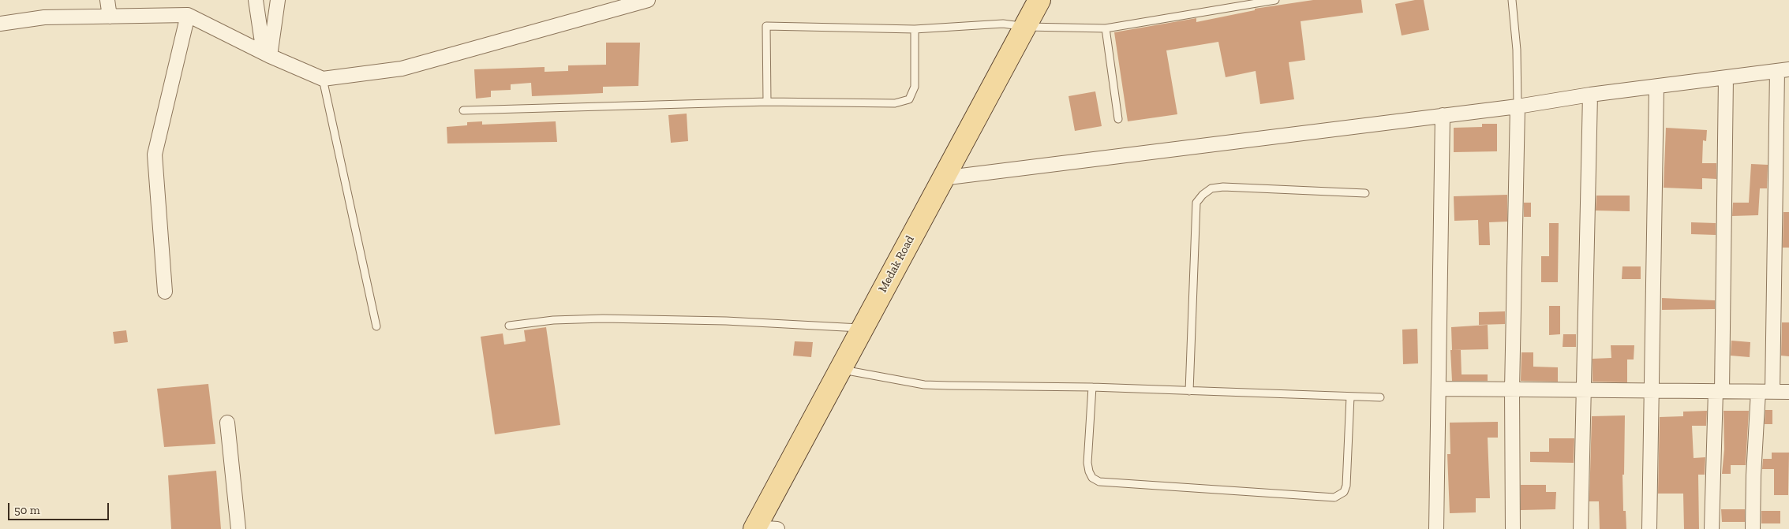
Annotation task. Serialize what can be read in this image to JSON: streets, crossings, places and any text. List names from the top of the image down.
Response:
{
  "streets": {
    "main road": ["Medak Road"]
  },
  "scale_bar": "50 m"
}
